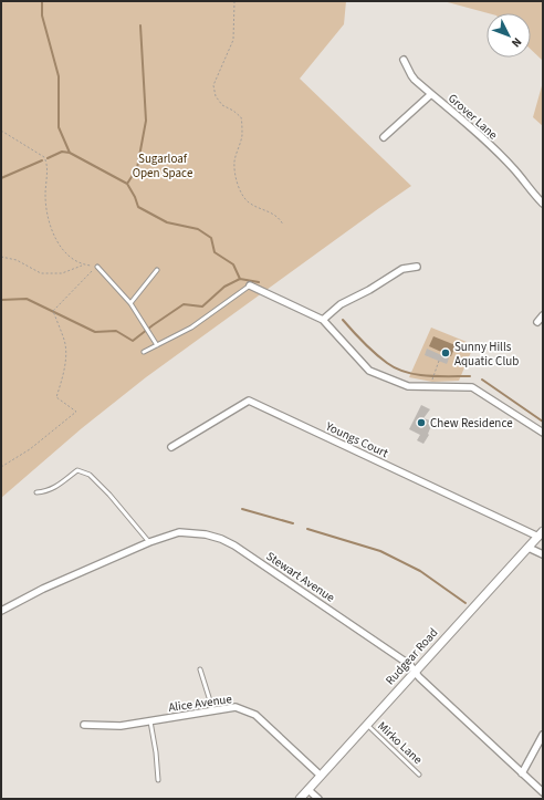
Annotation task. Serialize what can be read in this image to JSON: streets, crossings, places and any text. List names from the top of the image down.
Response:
{
  "streets": {
    "street": [
      "Grover Lane",
      "Youngs Court",
      "Stewart Avenue",
      "Rudgear Road",
      "Alice Avenue"
    ],
    "lane": ["Mirko Lane"]
  },
  "crossings": [
    ["Youngs Court", "Rudgear Road"],
    ["Stewart Avenue", "Rudgear Road"],
    ["Rudgear Road", "Alice Avenue"],
    ["Rudgear Road", "Mirko Lane"]
  ],
  "parks": ["Sugarloaf Open Space"],
  "places": ["Sunny Hills Aquatic Club", "Chew Residence"],
  "north": "bottom right"
}
